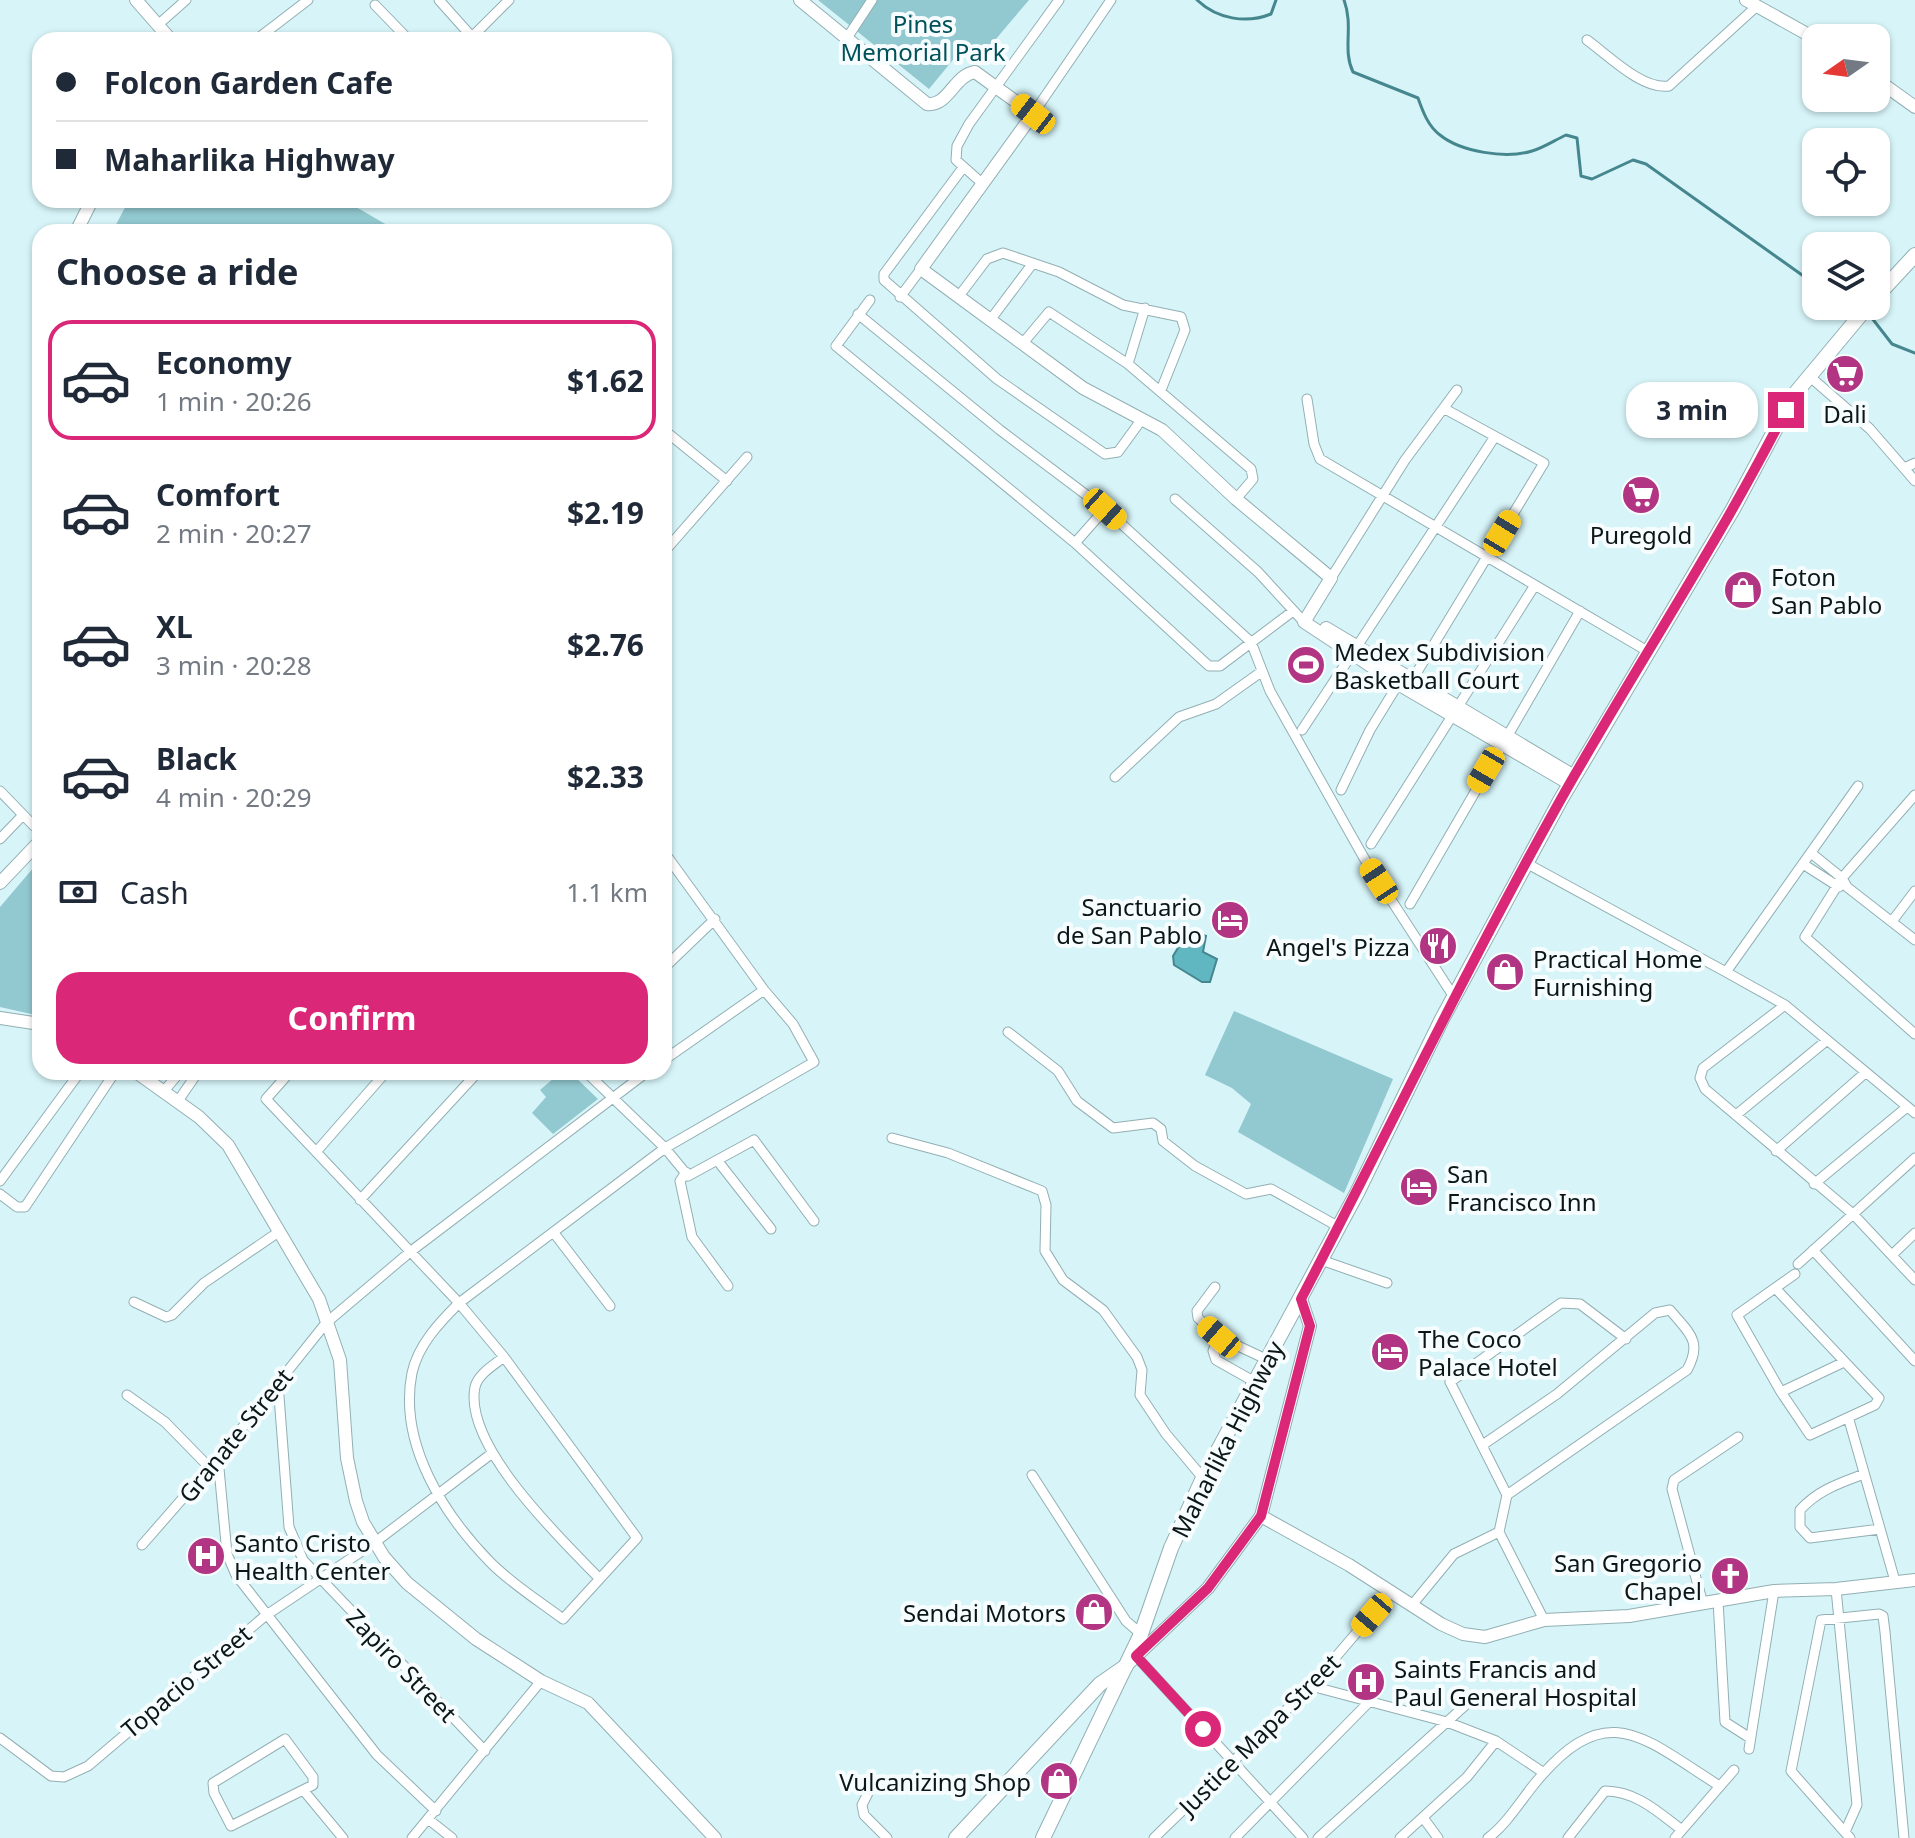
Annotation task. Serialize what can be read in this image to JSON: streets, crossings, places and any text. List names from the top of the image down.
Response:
{
  "streets": {
    "main road": ["Maharlika Highway"],
    "street": [
      "Granate Street",
      "Zapiro Street",
      "Topacio Street",
      "Justice Mapa Street"
    ]
  },
  "crossings": [
    ["Granate Street", "Zapiro Street"],
    ["Zapiro Street", "Topacio Street"]
  ],
  "parks": ["Pines Memorial Park"],
  "places": {
    "supermarket": ["Dali", "Puregold"],
    "shop": [
      "Foton San Pablo",
      "Practical Home Furnishing",
      "Sendai Motors",
      "Vulcanizing Shop"
    ],
    "sports": ["Medex Subdivision Basketball Court"],
    "hotel": ["Sanctuario de San Pablo", "San Francisco Inn", "The Coco Palace Hotel"],
    "restaurant": ["Angel's Pizza"],
    "hospital": ["Santo Cristo Health Center", "Saints Francis and Paul General Hospital"],
    "church": ["San Gregorio Chapel"]
  },
  "north": "left",
  "page": {
    "banner": ["Folcon Garden Cafe", "Maharlika Highway"],
    "heading": "Choose a ride",
    "list": [
      {
        "name": "Economy",
        "note": "1 min · 20:26",
        "value": "$1.62"
      },
      {
        "name": "Comfort",
        "note": "2 min · 20:27",
        "value": "$2.19"
      },
      {
        "name": "XL",
        "note": "3 min · 20:28",
        "value": "$2.76"
      },
      {
        "name": "Black",
        "note": "4 min · 20:29",
        "value": "$2.33"
      }
    ],
    "bubble": "3 min",
    "pay": ["Cash", "1.1 km"],
    "buttons": "Confirm"
  }
}
